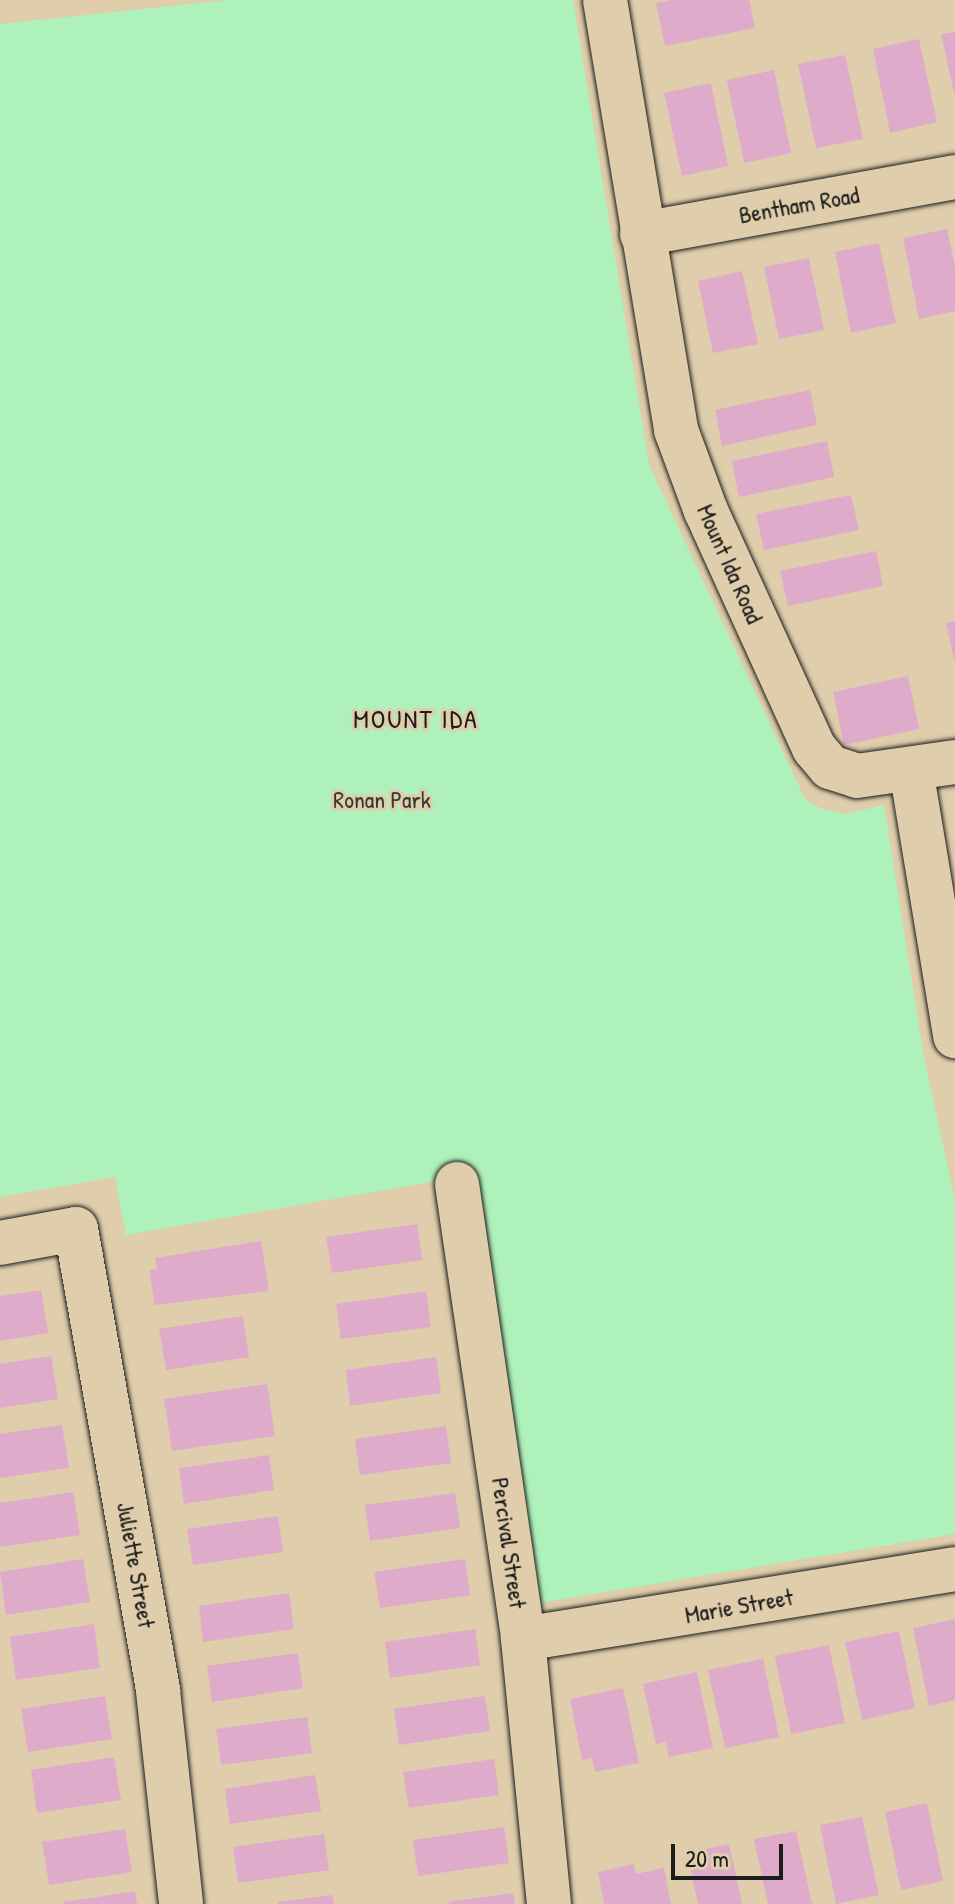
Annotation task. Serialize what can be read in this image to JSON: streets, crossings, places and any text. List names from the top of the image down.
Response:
{
  "streets": {
    "street": [
      "Bentham Road",
      "Mount Ida Road",
      "Percival Street",
      "Juliette Street",
      "Marie Street"
    ]
  },
  "crossings": [
    ["Bentham Road", "Mount Ida Road"],
    ["Percival Street", "Marie Street"]
  ],
  "districts": ["MOUNT IDA"],
  "parks": ["Ronan Park"],
  "scale_bar": "20 m"
}
